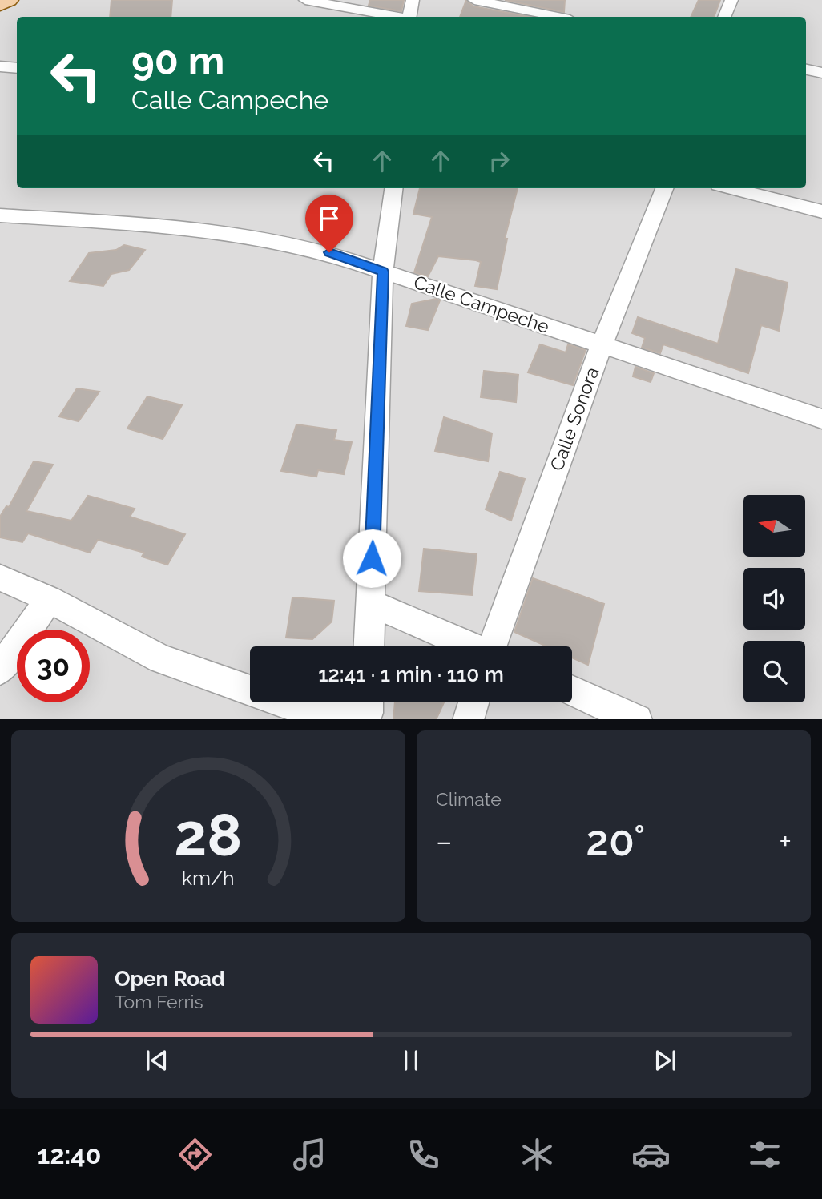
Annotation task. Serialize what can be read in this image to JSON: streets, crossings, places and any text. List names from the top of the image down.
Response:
{
  "streets": {
    "street": ["Calle Campeche", "Calle Sonora"]
  },
  "crossings": [
    ["Calle Campeche", "Calle Sonora"]
  ],
  "north": "left",
  "page": {
    "turn": ["90 m", "Calle Campeche"],
    "limit": "30",
    "trip": "12:41 · 1 min · 110 m",
    "tile": "Climate",
    "heat": ["−", "20°", "+"],
    "song": ["Open Road", "Tom Ferris"],
    "tabs": "12:40",
    "gauge": ["28", "km/h"]
  }
}
